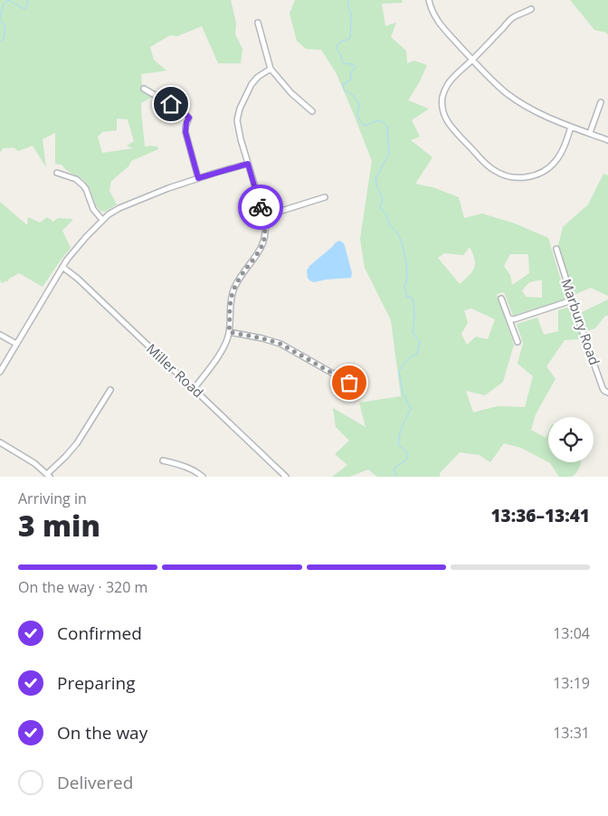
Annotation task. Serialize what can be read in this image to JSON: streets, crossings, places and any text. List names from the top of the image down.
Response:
{
  "streets": {
    "street": ["Marbury Road", "Miller Road"]
  },
  "page": {
    "heading": ["3 min", "Arriving in", "13:36–13:41"],
    "bar": "On the way · 320 m",
    "list": [
      ["Confirmed", "13:04"],
      ["Preparing", "13:19"],
      ["On the way", "13:31"],
      "Delivered"
    ]
  }
}
